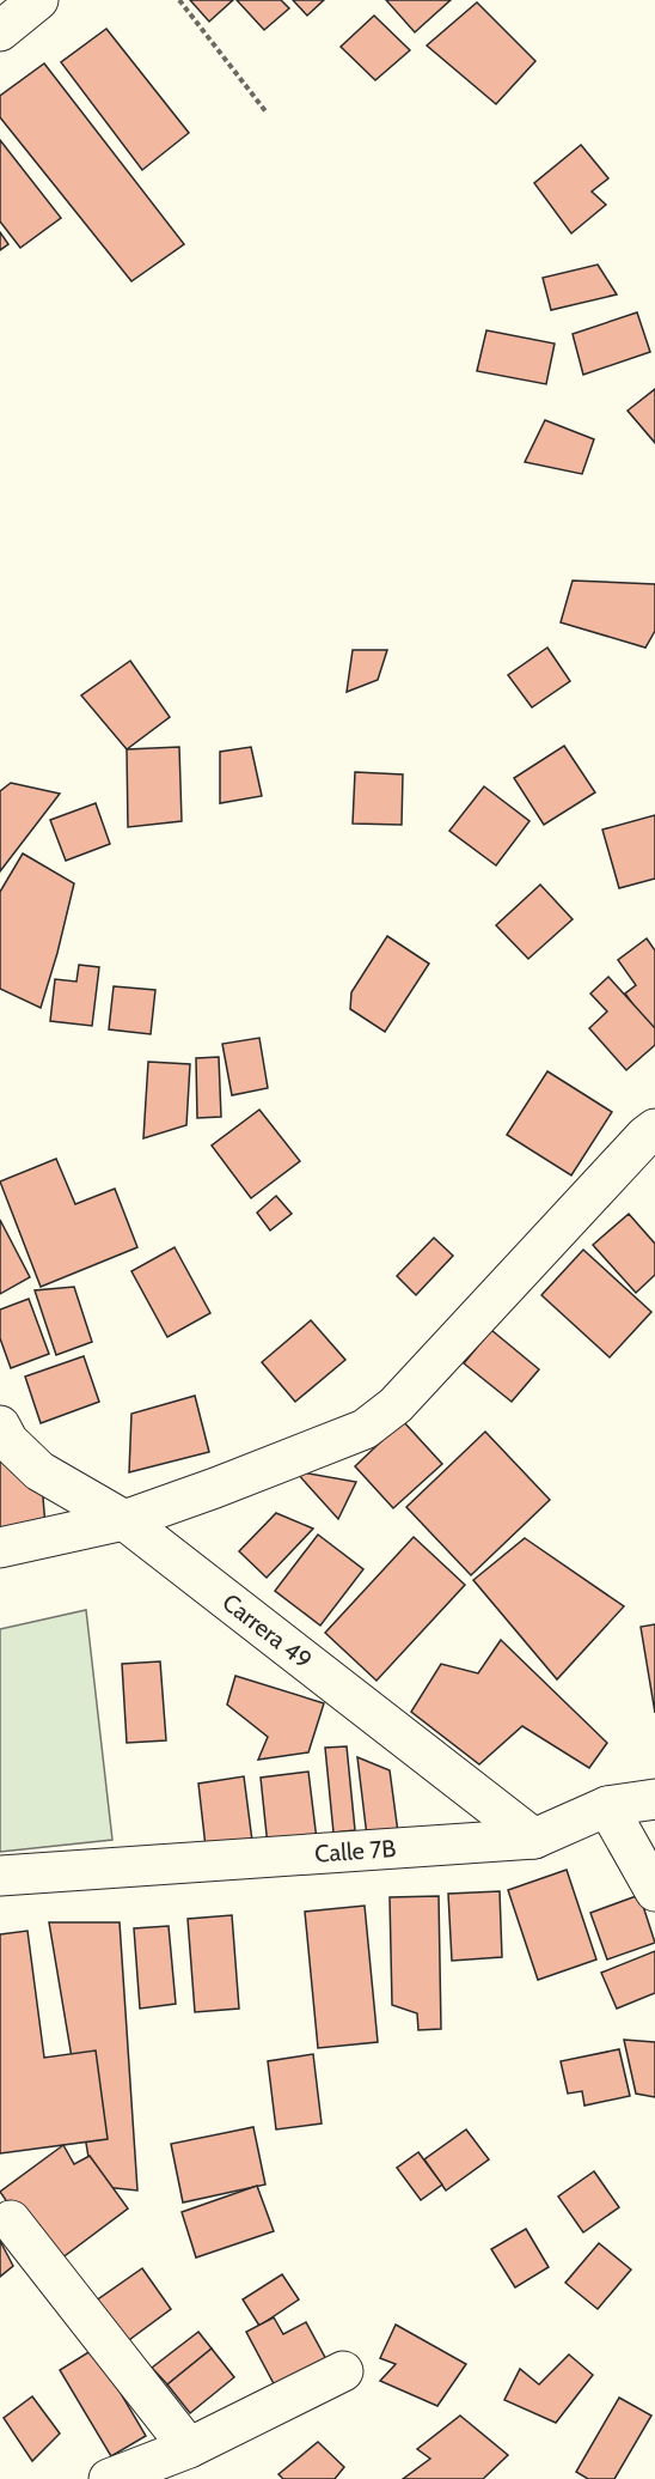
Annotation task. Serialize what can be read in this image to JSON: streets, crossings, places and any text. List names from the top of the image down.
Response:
{
  "streets": {
    "street": ["Carrera 49", "Calle 7B"]
  },
  "crossings": [
    ["Carrera 49", "Calle 7B"]
  ]
}
